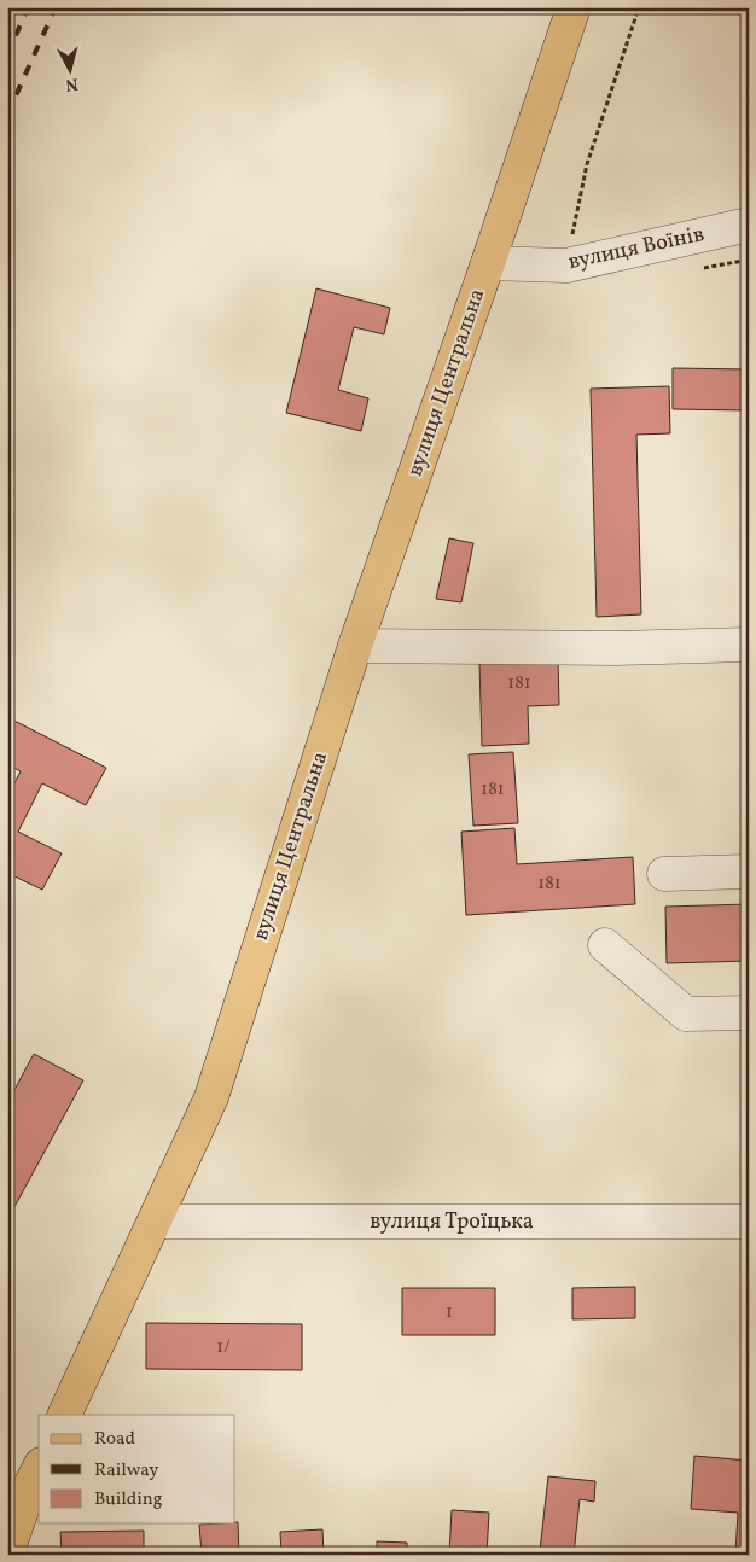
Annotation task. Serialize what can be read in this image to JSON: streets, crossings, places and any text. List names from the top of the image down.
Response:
{
  "streets": {
    "main road": ["вулиця Центральна"],
    "street": ["вулиця Воїнів", "вулиця Троїцька"]
  },
  "crossings": [
    ["вулиця Воїнів", "вулиця Центральна"],
    ["вулиця Центральна", "вулиця Троїцька"]
  ],
  "house_numbers": [
    "181",
    "181",
    "181",
    "1",
    "1/"
  ],
  "legend": ["Road", "Railway", "Building"],
  "north": "bottom"
}
